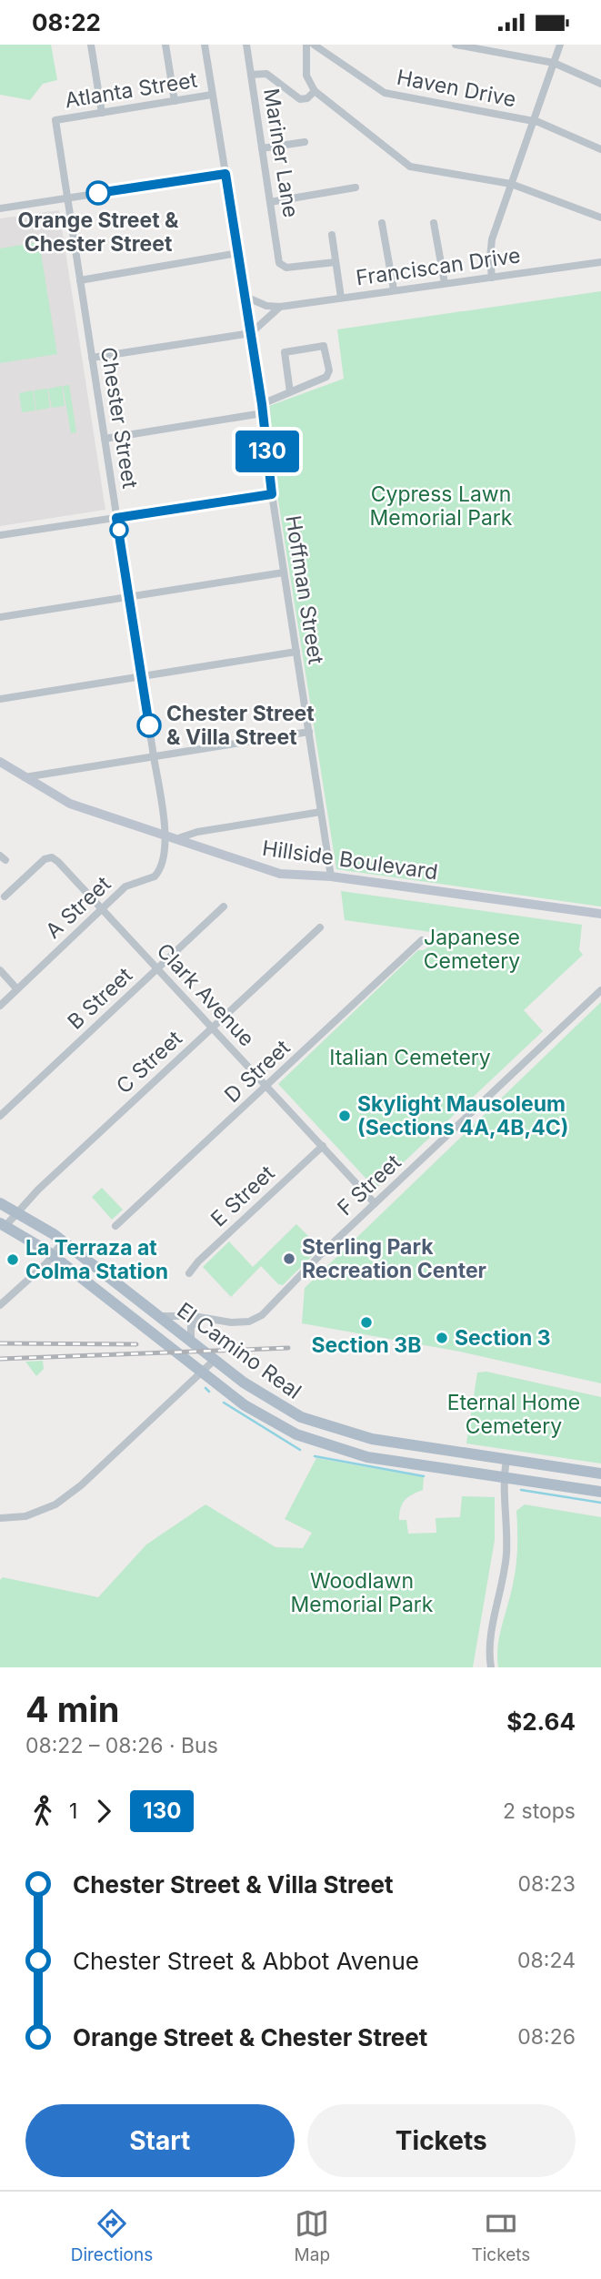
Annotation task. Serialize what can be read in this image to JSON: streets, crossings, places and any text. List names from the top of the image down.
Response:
{
  "streets": {
    "main road": ["Hillside Boulevard", "El Camino Real"],
    "street": [
      "Haven Drive",
      "Atlanta Street",
      "Mariner Lane",
      "Franciscan Drive",
      "Chester Street",
      "Hoffman Street",
      "A Street",
      "Clark Avenue",
      "B Street",
      "C Street",
      "D Street",
      "F Street",
      "E Street"
    ]
  },
  "crossings": [
    ["Atlanta Street", "Chester Street"],
    ["Atlanta Street", "Hoffman Street"],
    ["Franciscan Drive", "Hoffman Street"],
    ["Chester Street", "Hillside Boulevard"],
    ["Chester Street", "A Street"],
    ["Hoffman Street", "Hillside Boulevard"],
    ["Hillside Boulevard", "A Street"],
    ["A Street", "Clark Avenue"],
    ["Clark Avenue", "B Street"],
    ["Clark Avenue", "C Street"],
    ["Clark Avenue", "D Street"],
    ["Clark Avenue", "F Street"],
    ["Clark Avenue", "E Street"],
    ["C Street", "El Camino Real"],
    ["F Street", "El Camino Real"]
  ],
  "parks": [
    "Cypress Lawn Memorial Park",
    "Japanese Cemetery",
    "Italian Cemetery",
    "Eternal Home Cemetery",
    "Woodlawn Memorial Park"
  ],
  "places": [
    "Orange Street & Chester Street",
    "Chester Street & Villa Street",
    "Skylight Mausoleum (Sections 4A,4B,4C)",
    "Sterling Park Recreation Center",
    "La Terraza at Colma Station",
    "Section 3B",
    "Section 3"
  ],
  "lines": ["bus line 130"],
  "page": {
    "status": "08:22",
    "on_map": "130",
    "heading": ["4 min", "08:22 – 08:26 · Bus", "$2.64"],
    "legs": ["1", "130", "2 stops"],
    "list": [
      {
        "name": "Chester Street & Villa Street",
        "value": "08:23"
      },
      {
        "name": "Chester Street & Abbot Avenue",
        "value": "08:24"
      },
      {
        "name": "Orange Street & Chester Street",
        "value": "08:26"
      }
    ],
    "buttons": ["Start", "Tickets"],
    "tabs": ["Directions", "Map", "Tickets"]
  }
}
